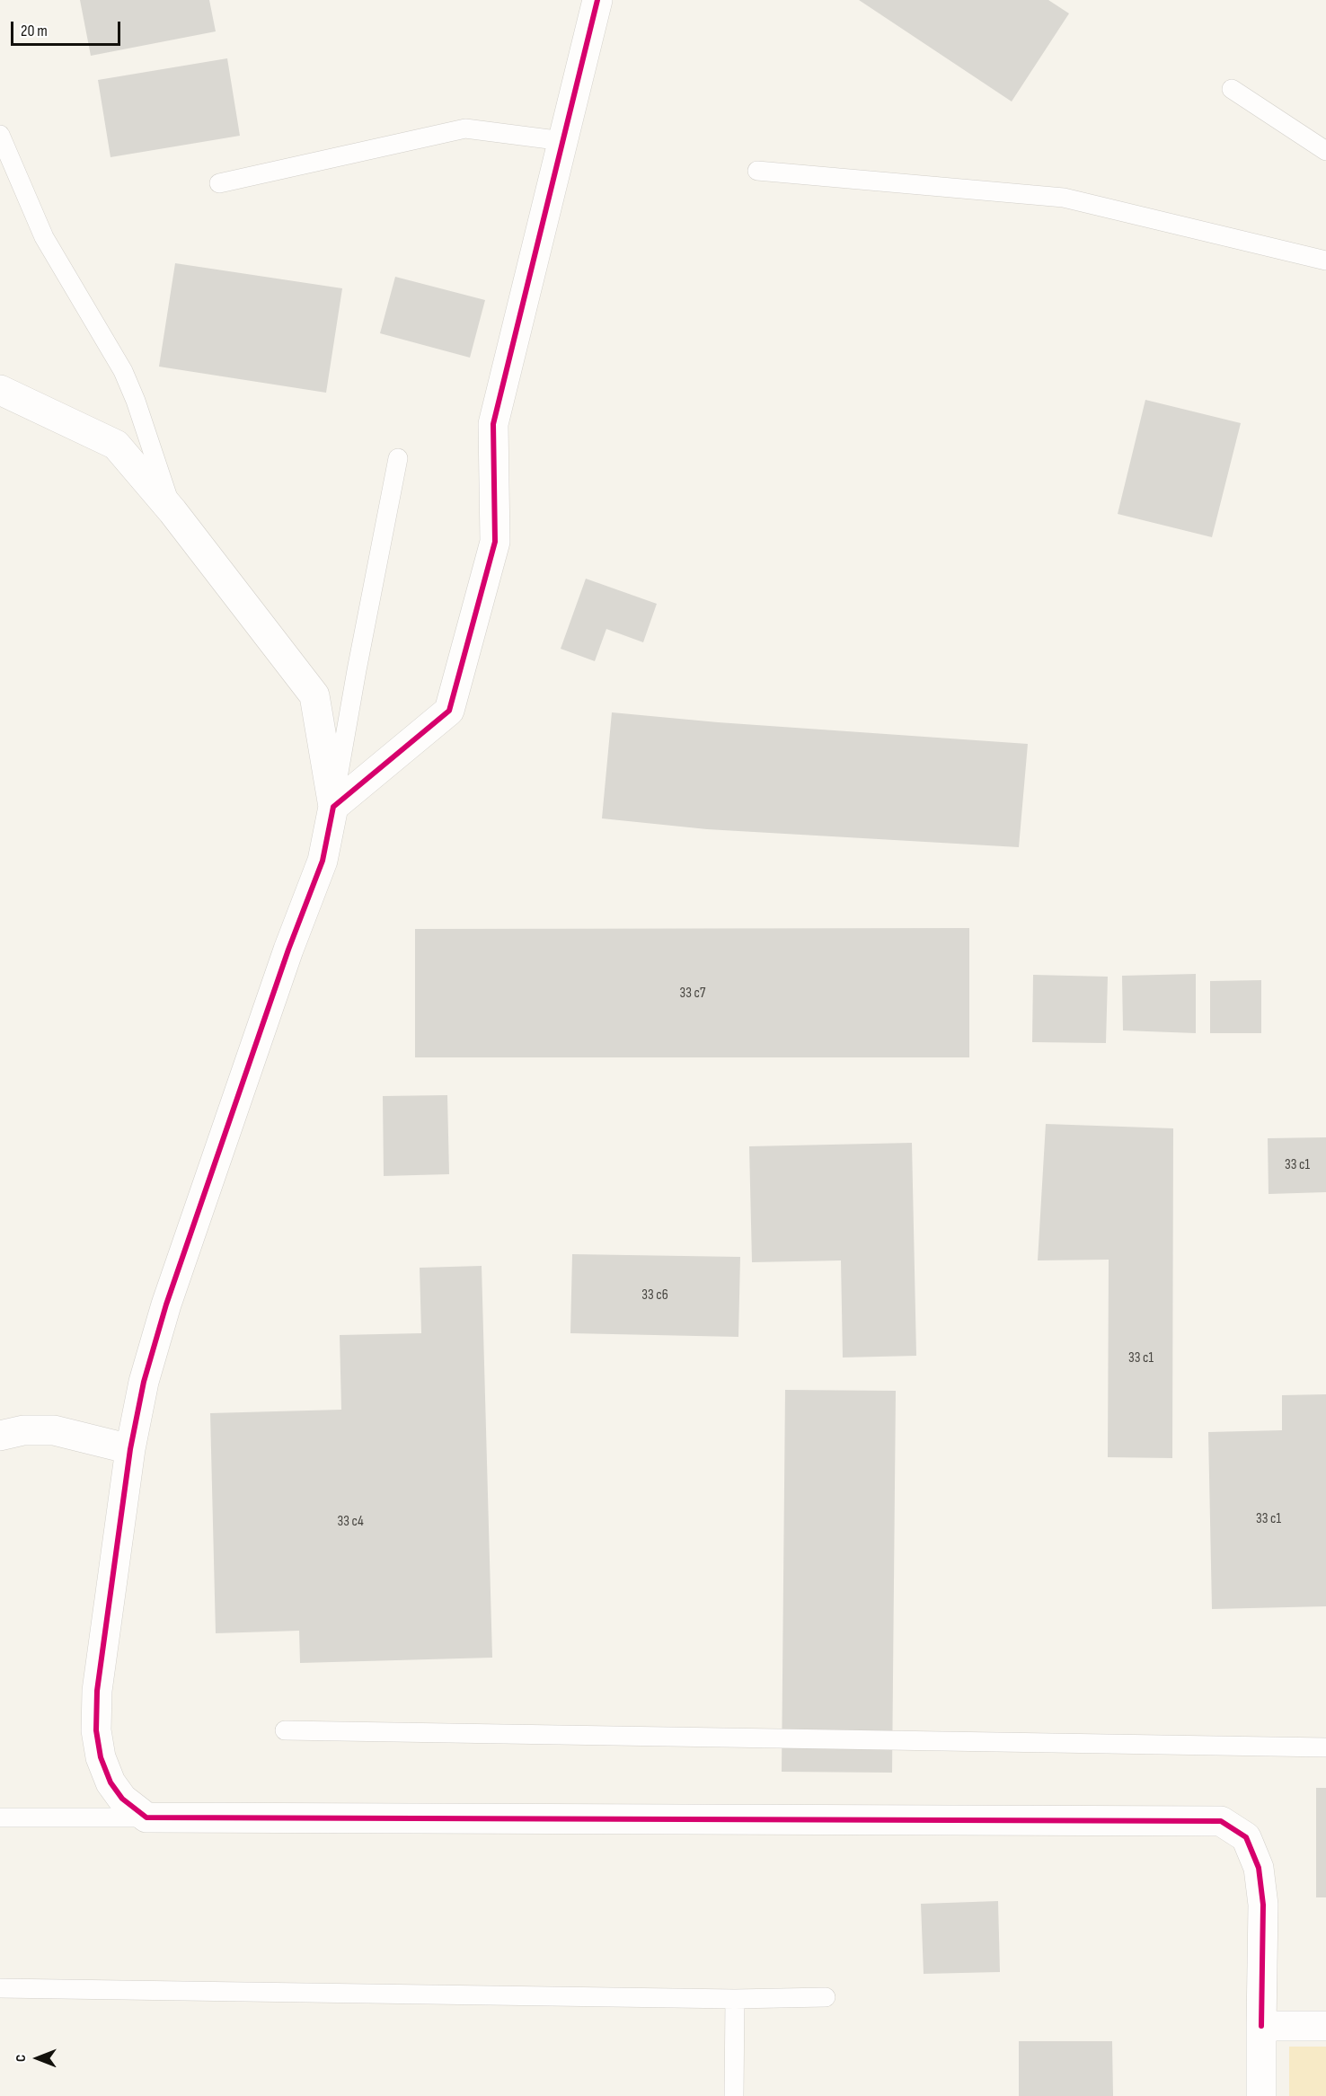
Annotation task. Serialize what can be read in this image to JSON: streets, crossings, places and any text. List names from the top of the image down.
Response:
{
  "house_numbers": [
    "33 с7",
    "33 с1",
    "33 с6",
    "33 с1",
    "33 с1",
    "33 с4"
  ],
  "scale_bar": "20 m",
  "north": "left"
}
